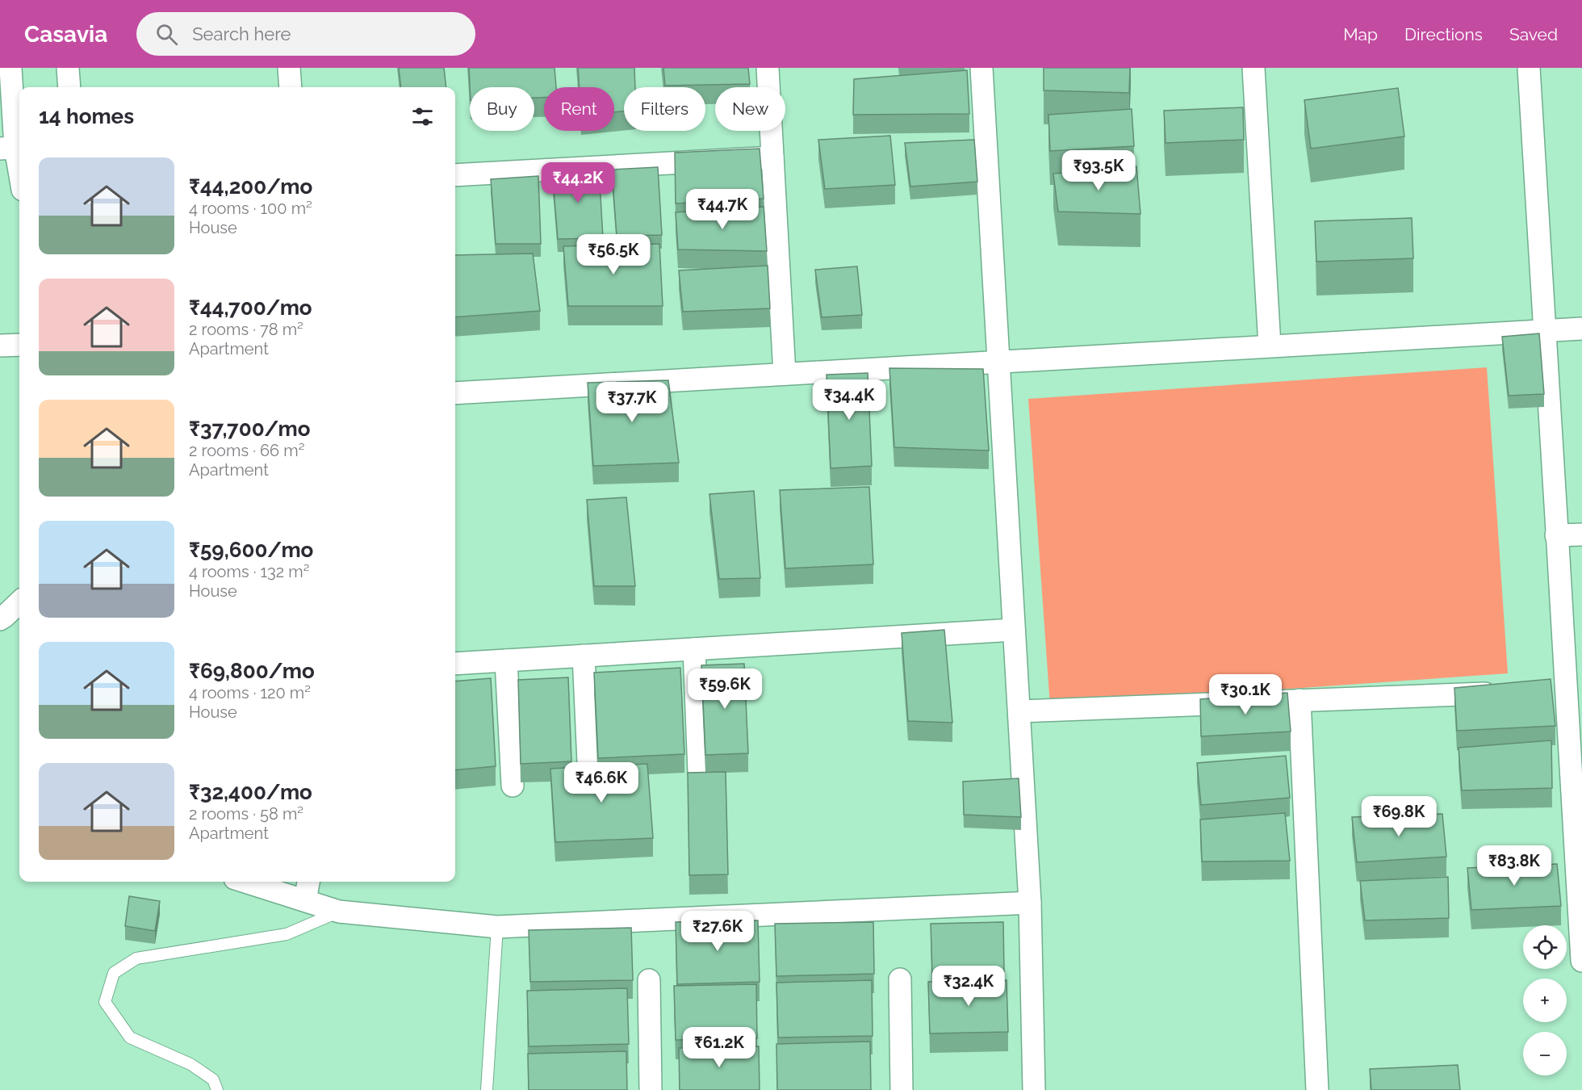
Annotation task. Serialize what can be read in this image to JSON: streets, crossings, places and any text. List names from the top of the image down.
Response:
{
  "page": {
    "header": "Casavia",
    "search": "Search here",
    "nav": ["Map", "Directions", "Saved"],
    "chip": [
      "Buy",
      "Rent",
      "Filters",
      "New"
    ],
    "heading": "14 homes",
    "list": [
      {
        "name": "₹44,200/mo",
        "note": "4 rooms · 100 m² · House"
      },
      {
        "name": "₹44,700/mo",
        "note": "2 rooms · 78 m² · Apartment"
      },
      {
        "name": "₹37,700/mo",
        "note": "2 rooms · 66 m² · Apartment"
      },
      {
        "name": "₹59,600/mo",
        "note": "4 rooms · 132 m² · House"
      },
      {
        "name": "₹69,800/mo",
        "note": "4 rooms · 120 m² · House"
      },
      {
        "name": "₹32,400/mo",
        "note": "2 rooms · 58 m² · Apartment"
      }
    ],
    "price": [
      "₹93.5K",
      "₹44.2K",
      "₹44.7K",
      "₹56.5K",
      "₹34.4K",
      "₹37.7K",
      "₹59.6K",
      "₹30.1K",
      "₹46.6K",
      "₹69.8K",
      "₹83.8K",
      "₹27.6K",
      "₹32.4K",
      "₹61.2K"
    ],
    "map_buttons": ["+", "−"]
  }
}
